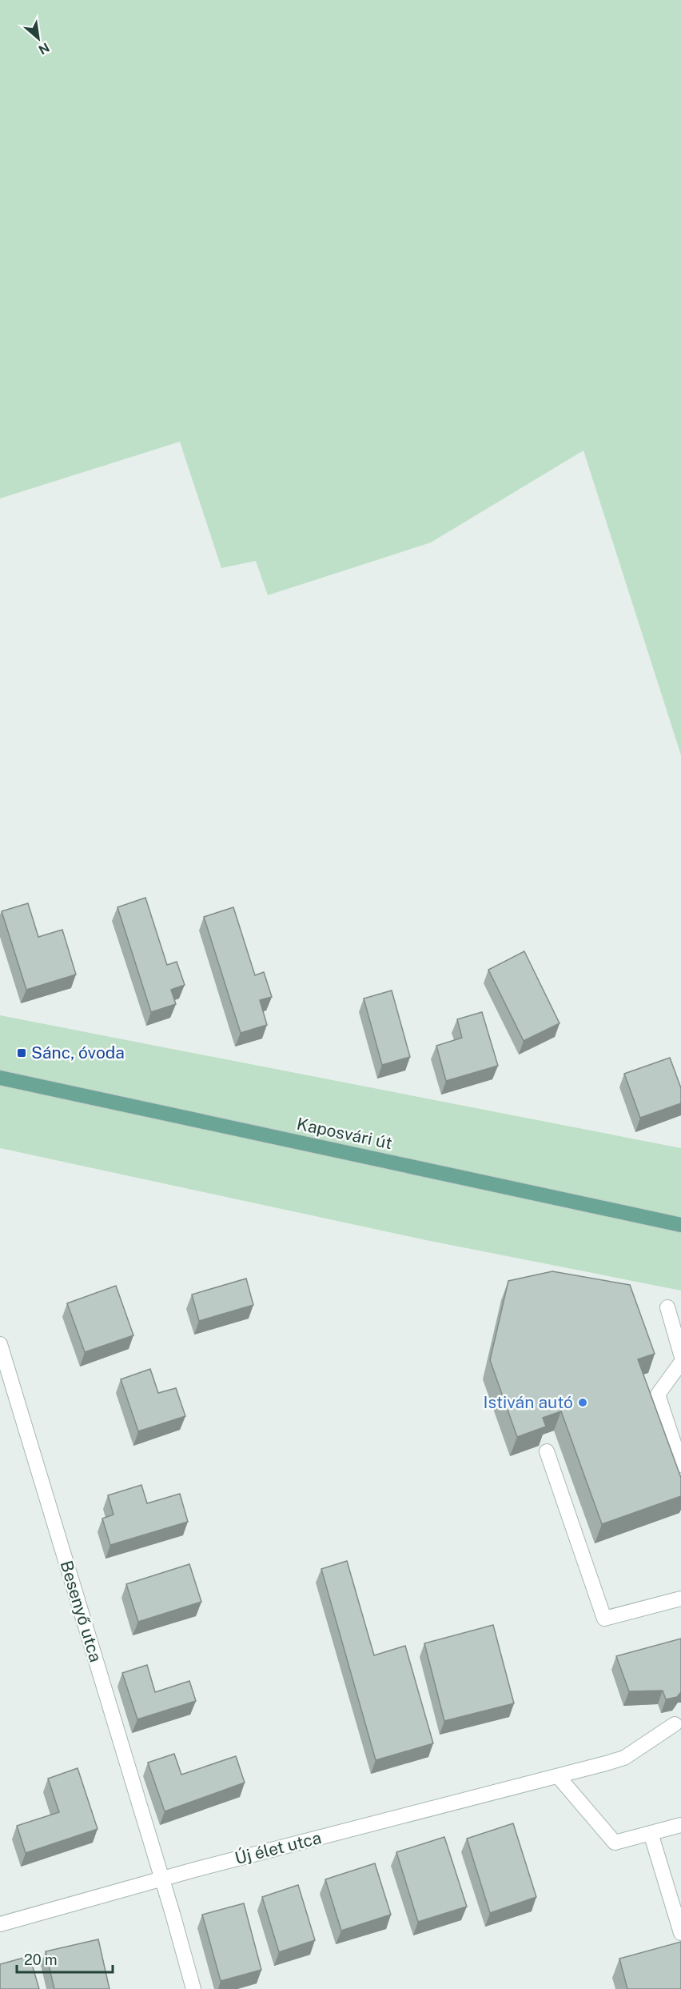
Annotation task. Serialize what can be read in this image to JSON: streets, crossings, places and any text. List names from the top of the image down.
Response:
{
  "streets": {
    "main road": ["Kaposvári út"],
    "street": ["Besenyő utca", "Új élet utca"]
  },
  "crossings": [
    ["Besenyő utca", "Új élet utca"]
  ],
  "places": {
    "transit": ["Sánc, óvoda"],
    "other": ["Istiván autó"]
  },
  "scale_bar": "20 m",
  "north": "bottom right"
}
